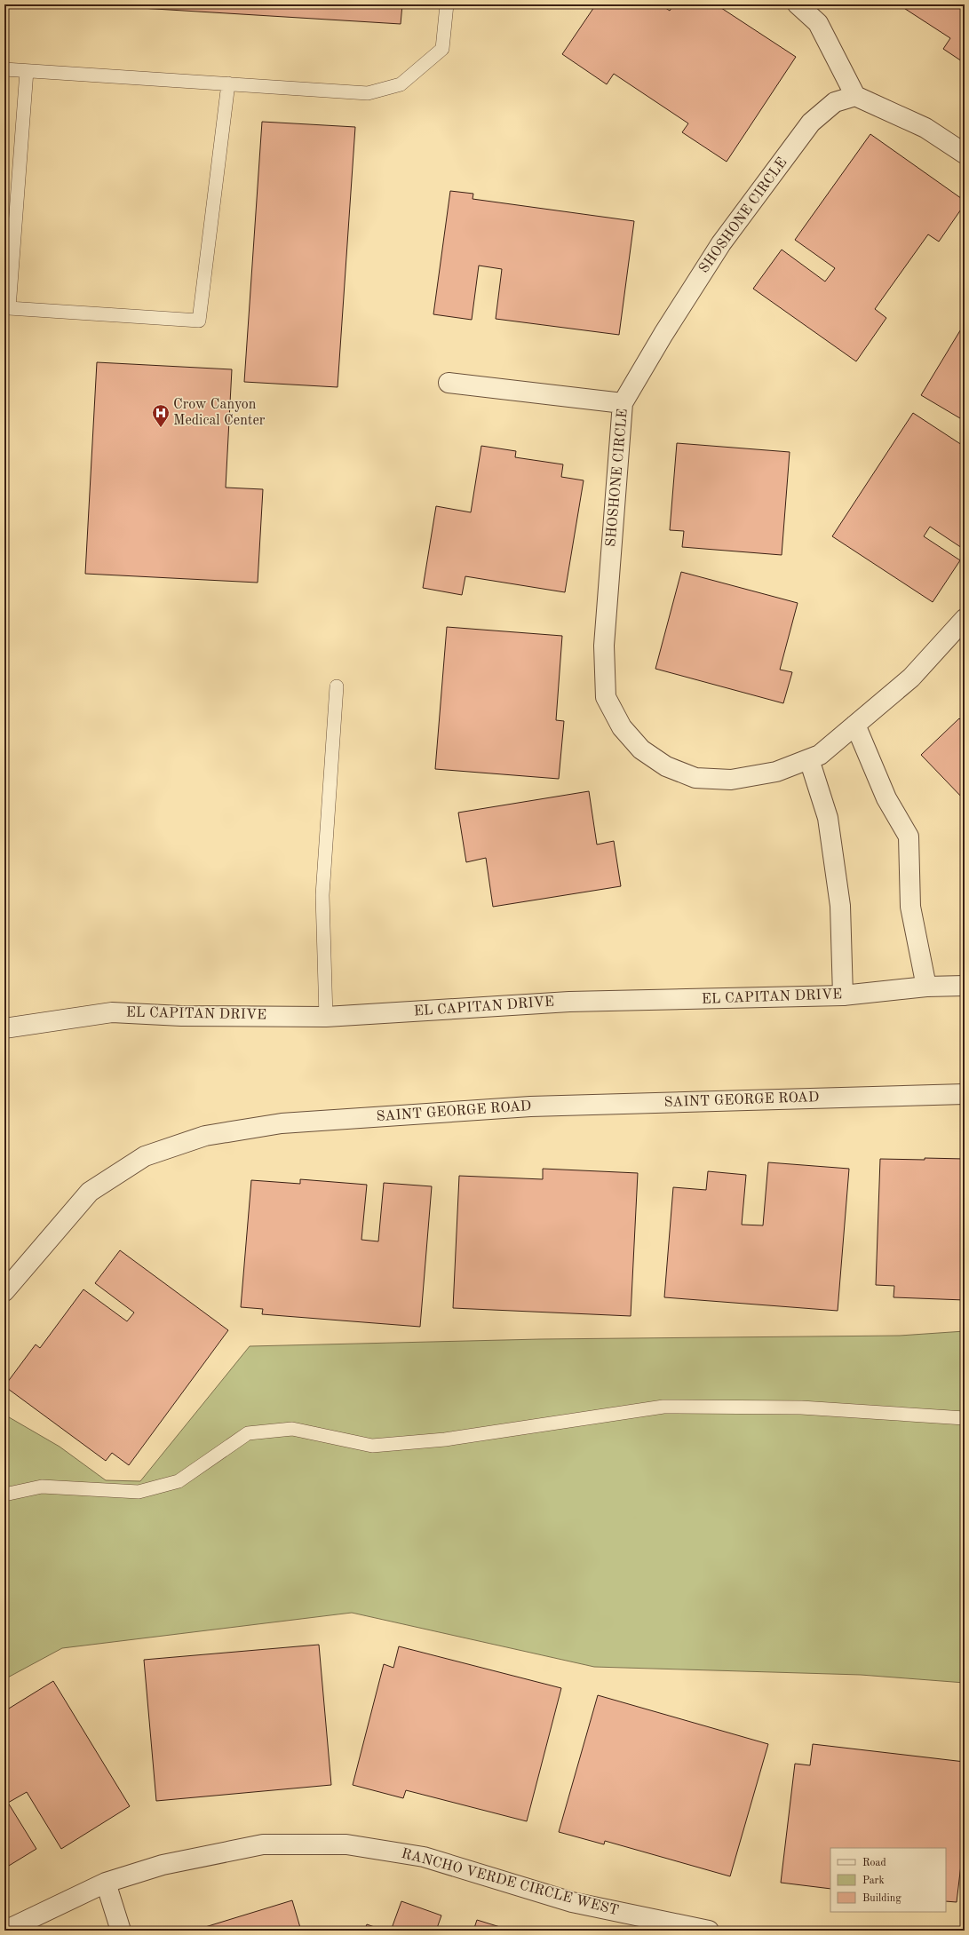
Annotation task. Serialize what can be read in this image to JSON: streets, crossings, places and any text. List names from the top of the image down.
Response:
{
  "streets": {
    "street": [
      "SHOSHONE CIRCLE",
      "EL CAPITAN DRIVE",
      "SAINT GEORGE ROAD",
      "RANCHO VERDE CIRCLE WEST"
    ]
  },
  "places": {
    "hospital": ["Crow Canyon Medical Center"]
  },
  "legend": ["Road", "Park", "Building"]
}
